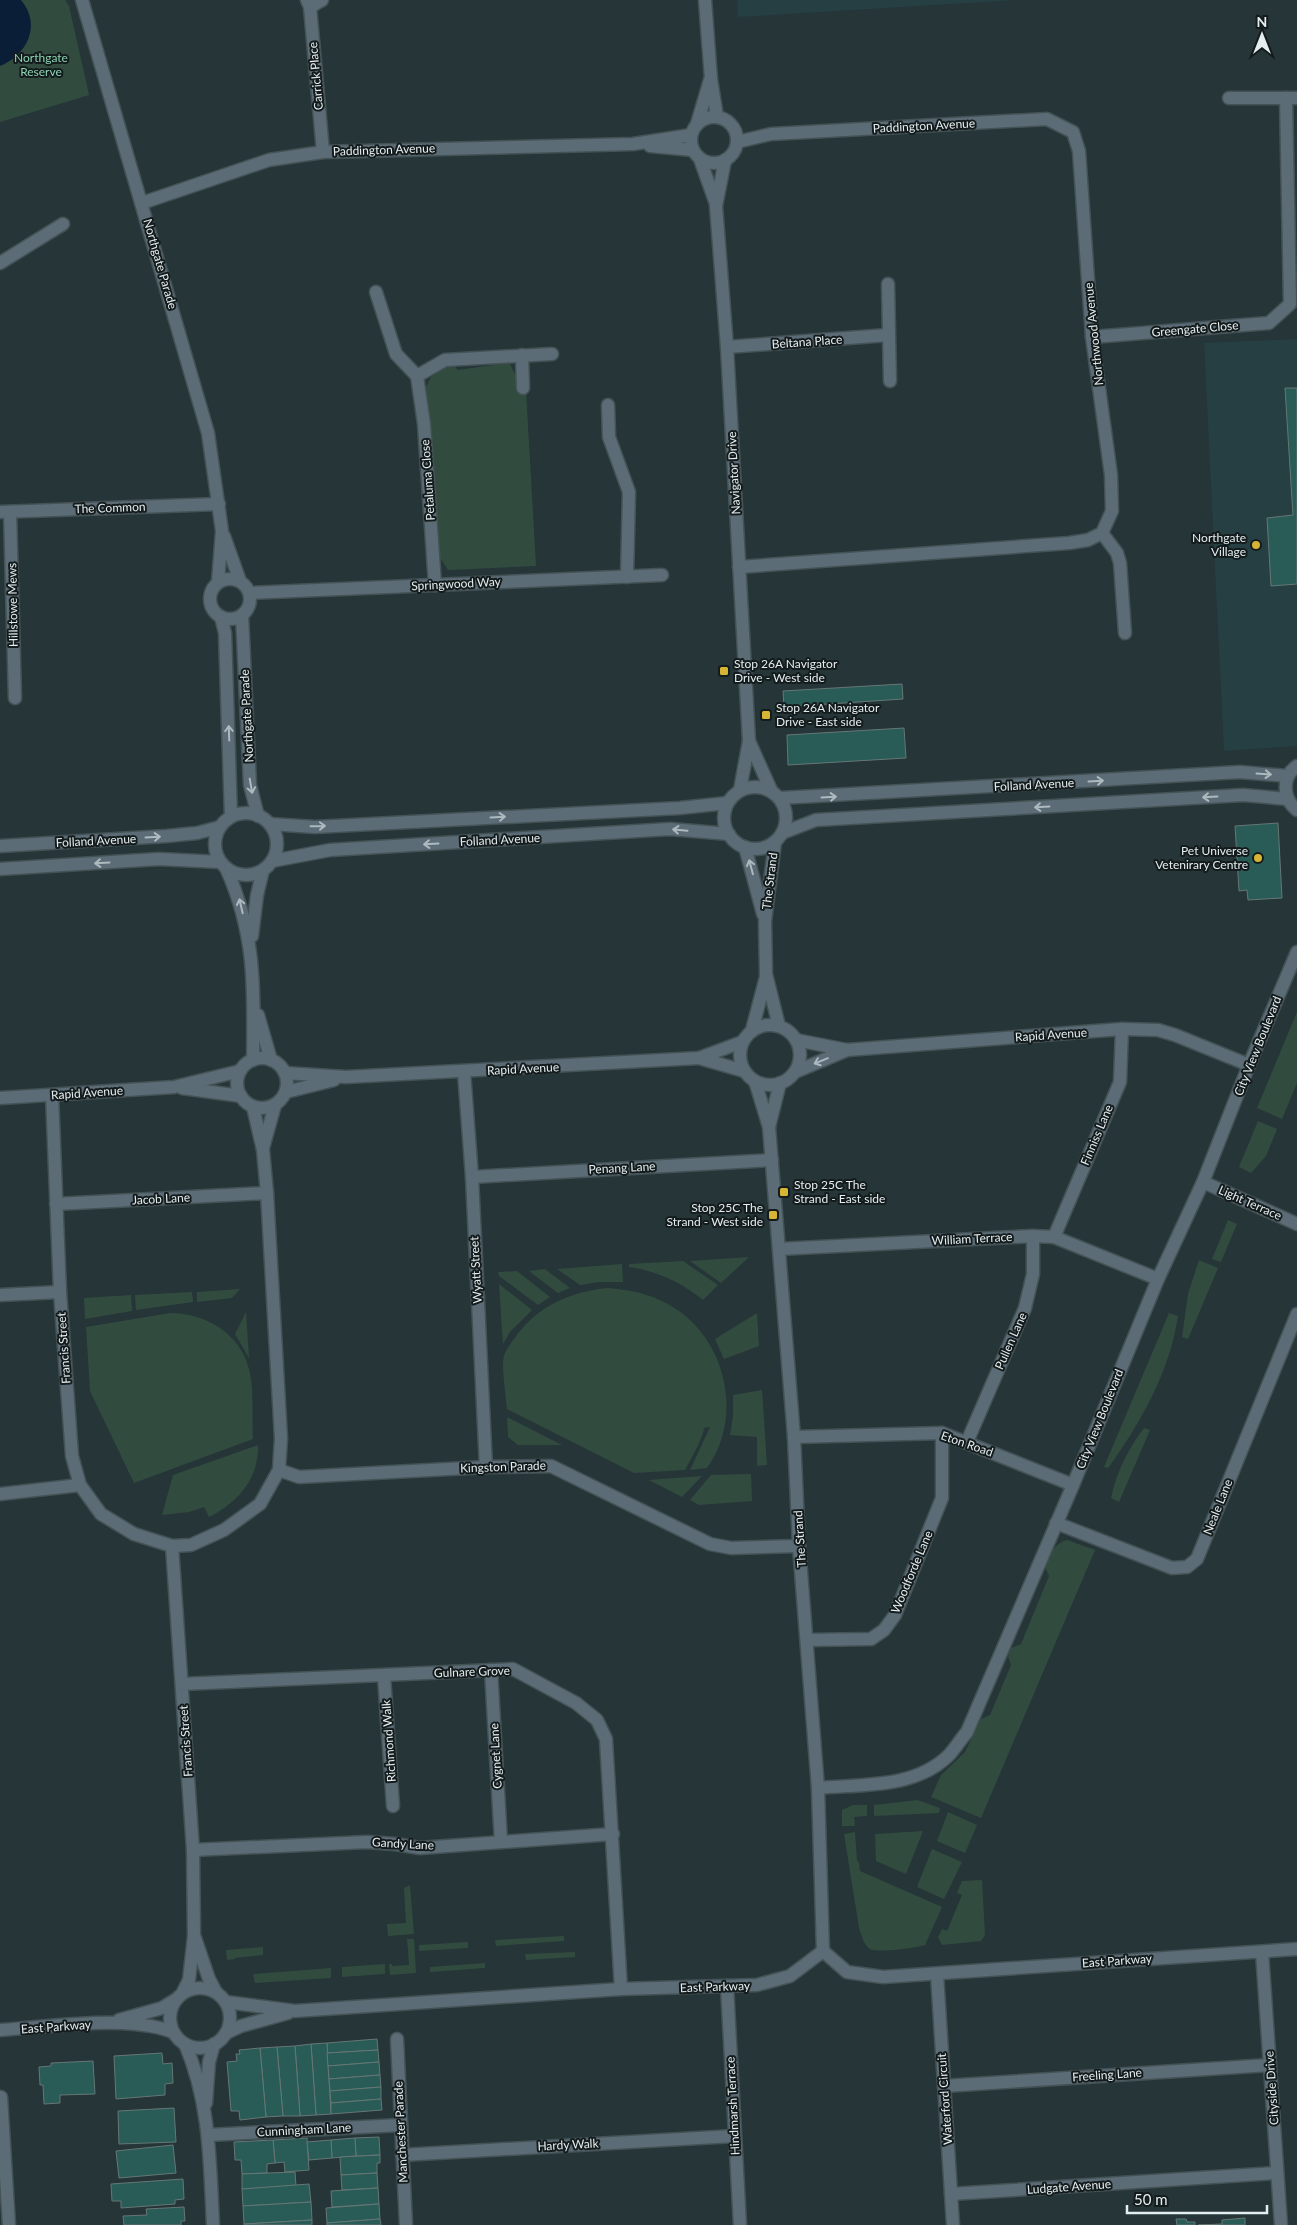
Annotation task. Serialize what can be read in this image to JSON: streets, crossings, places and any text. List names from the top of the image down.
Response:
{
  "streets": {
    "street": [
      "Carrick Place",
      "Paddington Avenue",
      "Northgate Parade",
      "Greengate Close",
      "Northwood Avenue",
      "Beltana Place",
      "Navigator Drive",
      "Petaluma Close",
      "The Common",
      "Springwood Way",
      "Hillstowe Mews",
      "Folland Avenue",
      "The Strand",
      "Rapid Avenue",
      "City View Boulevard",
      "Finniss Lane",
      "Penang Lane",
      "Jacob Lane",
      "Light Terrace",
      "William Terrace",
      "Wyatt Street",
      "Pullen Lane",
      "Francis Street",
      "Eton Road",
      "Kingston Parade",
      "Neale Lane",
      "Woodforde Lane",
      "Gulnare Grove",
      "Richmond Walk",
      "Cygnet Lane",
      "Gandy Lane",
      "East Parkway",
      "Freeling Lane",
      "Cityside Drive",
      "Waterford Circuit",
      "Hindmarsh Terrace",
      "Cunningham Lane",
      "Manchester Parade",
      "Hardy Walk",
      "Ludgate Avenue"
    ]
  },
  "crossings": [
    ["Carrick Place", "Paddington Avenue"],
    ["Paddington Avenue", "Northgate Parade"],
    ["Paddington Avenue", "Northwood Avenue"],
    ["Paddington Avenue", "Navigator Drive"],
    ["Northgate Parade", "The Common"],
    ["Northgate Parade", "Springwood Way"],
    ["Northgate Parade", "Folland Avenue"],
    ["Greengate Close", "Northwood Avenue"],
    ["Beltana Place", "Navigator Drive"],
    ["Navigator Drive", "Folland Avenue"],
    ["Navigator Drive", "The Strand"],
    ["Petaluma Close", "Springwood Way"],
    ["The Common", "Hillstowe Mews"],
    ["Folland Avenue", "The Strand"],
    ["The Strand", "Rapid Avenue"],
    ["The Strand", "City View Boulevard"],
    ["The Strand", "Penang Lane"],
    ["The Strand", "William Terrace"],
    ["The Strand", "Eton Road"],
    ["The Strand", "Kingston Parade"],
    ["The Strand", "Woodforde Lane"],
    ["The Strand", "East Parkway"],
    ["Rapid Avenue", "City View Boulevard"],
    ["Rapid Avenue", "Finniss Lane"],
    ["Rapid Avenue", "Wyatt Street"],
    ["Rapid Avenue", "Francis Street"],
    ["City View Boulevard", "Light Terrace"],
    ["City View Boulevard", "William Terrace"],
    ["City View Boulevard", "Eton Road"],
    ["City View Boulevard", "Neale Lane"],
    ["Finniss Lane", "William Terrace"],
    ["Penang Lane", "Wyatt Street"],
    ["Jacob Lane", "Francis Street"],
    ["William Terrace", "Pullen Lane"],
    ["Wyatt Street", "Kingston Parade"],
    ["Pullen Lane", "Eton Road"],
    ["Francis Street", "Kingston Parade"],
    ["Francis Street", "Gulnare Grove"],
    ["Francis Street", "Gandy Lane"],
    ["Francis Street", "East Parkway"],
    ["Eton Road", "Woodforde Lane"],
    ["Gulnare Grove", "Richmond Walk"],
    ["Gulnare Grove", "Cygnet Lane"],
    ["Gulnare Grove", "Gandy Lane"],
    ["Gulnare Grove", "East Parkway"],
    ["Cygnet Lane", "Gandy Lane"],
    ["East Parkway", "Cityside Drive"],
    ["East Parkway", "Waterford Circuit"],
    ["East Parkway", "Hindmarsh Terrace"],
    ["Freeling Lane", "Cityside Drive"],
    ["Freeling Lane", "Waterford Circuit"],
    ["Cityside Drive", "Ludgate Avenue"],
    ["Waterford Circuit", "Ludgate Avenue"],
    ["Hindmarsh Terrace", "Hardy Walk"],
    ["Cunningham Lane", "Manchester Parade"],
    ["Manchester Parade", "Hardy Walk"]
  ],
  "parks": ["Northgate Reserve"],
  "places": {
    "other": ["Northgate Village", "Pet Universe Vetenirary Centre"],
    "transit": [
      "Stop 26A Navigator Drive - West side",
      "Stop 26A Navigator Drive - East side",
      "Stop 25C The Strand - East side",
      "Stop 25C The Strand - West side"
    ]
  },
  "scale_bar": "50 m",
  "north": "top"
}
